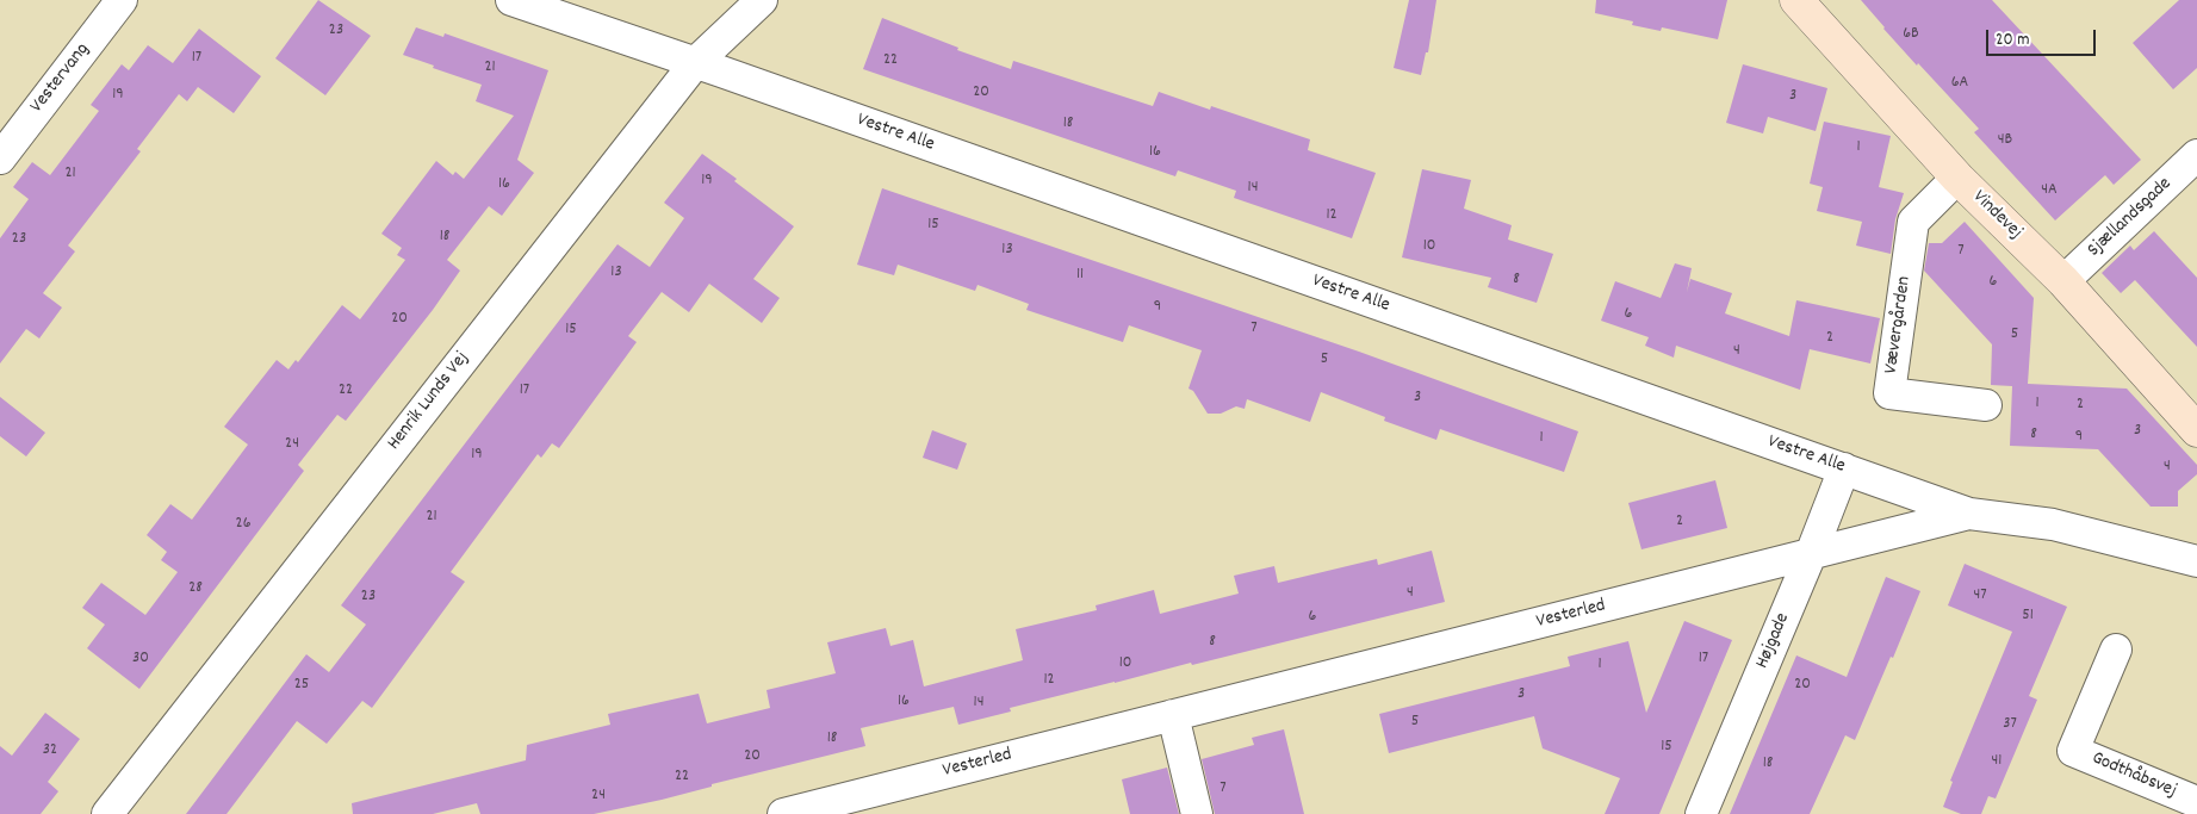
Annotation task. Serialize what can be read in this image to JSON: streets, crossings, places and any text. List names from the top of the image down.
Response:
{
  "streets": {
    "street": [
      "Vestervang",
      "Vestre Alle",
      "Vindevej",
      "Sjællandsgade",
      "Vævergården",
      "Henrik Lunds Vej",
      "Vesterled",
      "Højgade",
      "Godthåbsvej"
    ]
  },
  "crossings": [
    ["Vestre Alle", "Henrik Lunds Vej"],
    ["Vestre Alle", "Vesterled"],
    ["Vestre Alle", "Højgade"],
    ["Vindevej", "Sjællandsgade"],
    ["Vindevej", "Vævergården"],
    ["Vesterled", "Højgade"]
  ],
  "house_numbers": [
    "23",
    "6B",
    "17",
    "22",
    "21",
    "6A",
    "20",
    "19",
    "3",
    "18",
    "4B",
    "1",
    "16",
    "21",
    "19",
    "16",
    "14",
    "4A",
    "12",
    "15",
    "18",
    "23",
    "10",
    "13",
    "7",
    "13",
    "11",
    "8",
    "6",
    "9",
    "6",
    "20",
    "7",
    "15",
    "5",
    "2",
    "4",
    "5",
    "22",
    "17",
    "3",
    "1",
    "2",
    "3",
    "8",
    "9",
    "1",
    "24",
    "19",
    "4",
    "21",
    "2",
    "26",
    "28",
    "4",
    "47",
    "23",
    "51",
    "6",
    "8",
    "30",
    "17",
    "10",
    "1",
    "12",
    "25",
    "20",
    "3",
    "16",
    "14",
    "5",
    "37",
    "18",
    "15",
    "32",
    "20",
    "41",
    "18",
    "22",
    "7",
    "24"
  ],
  "scale_bar": "20 m"
}
